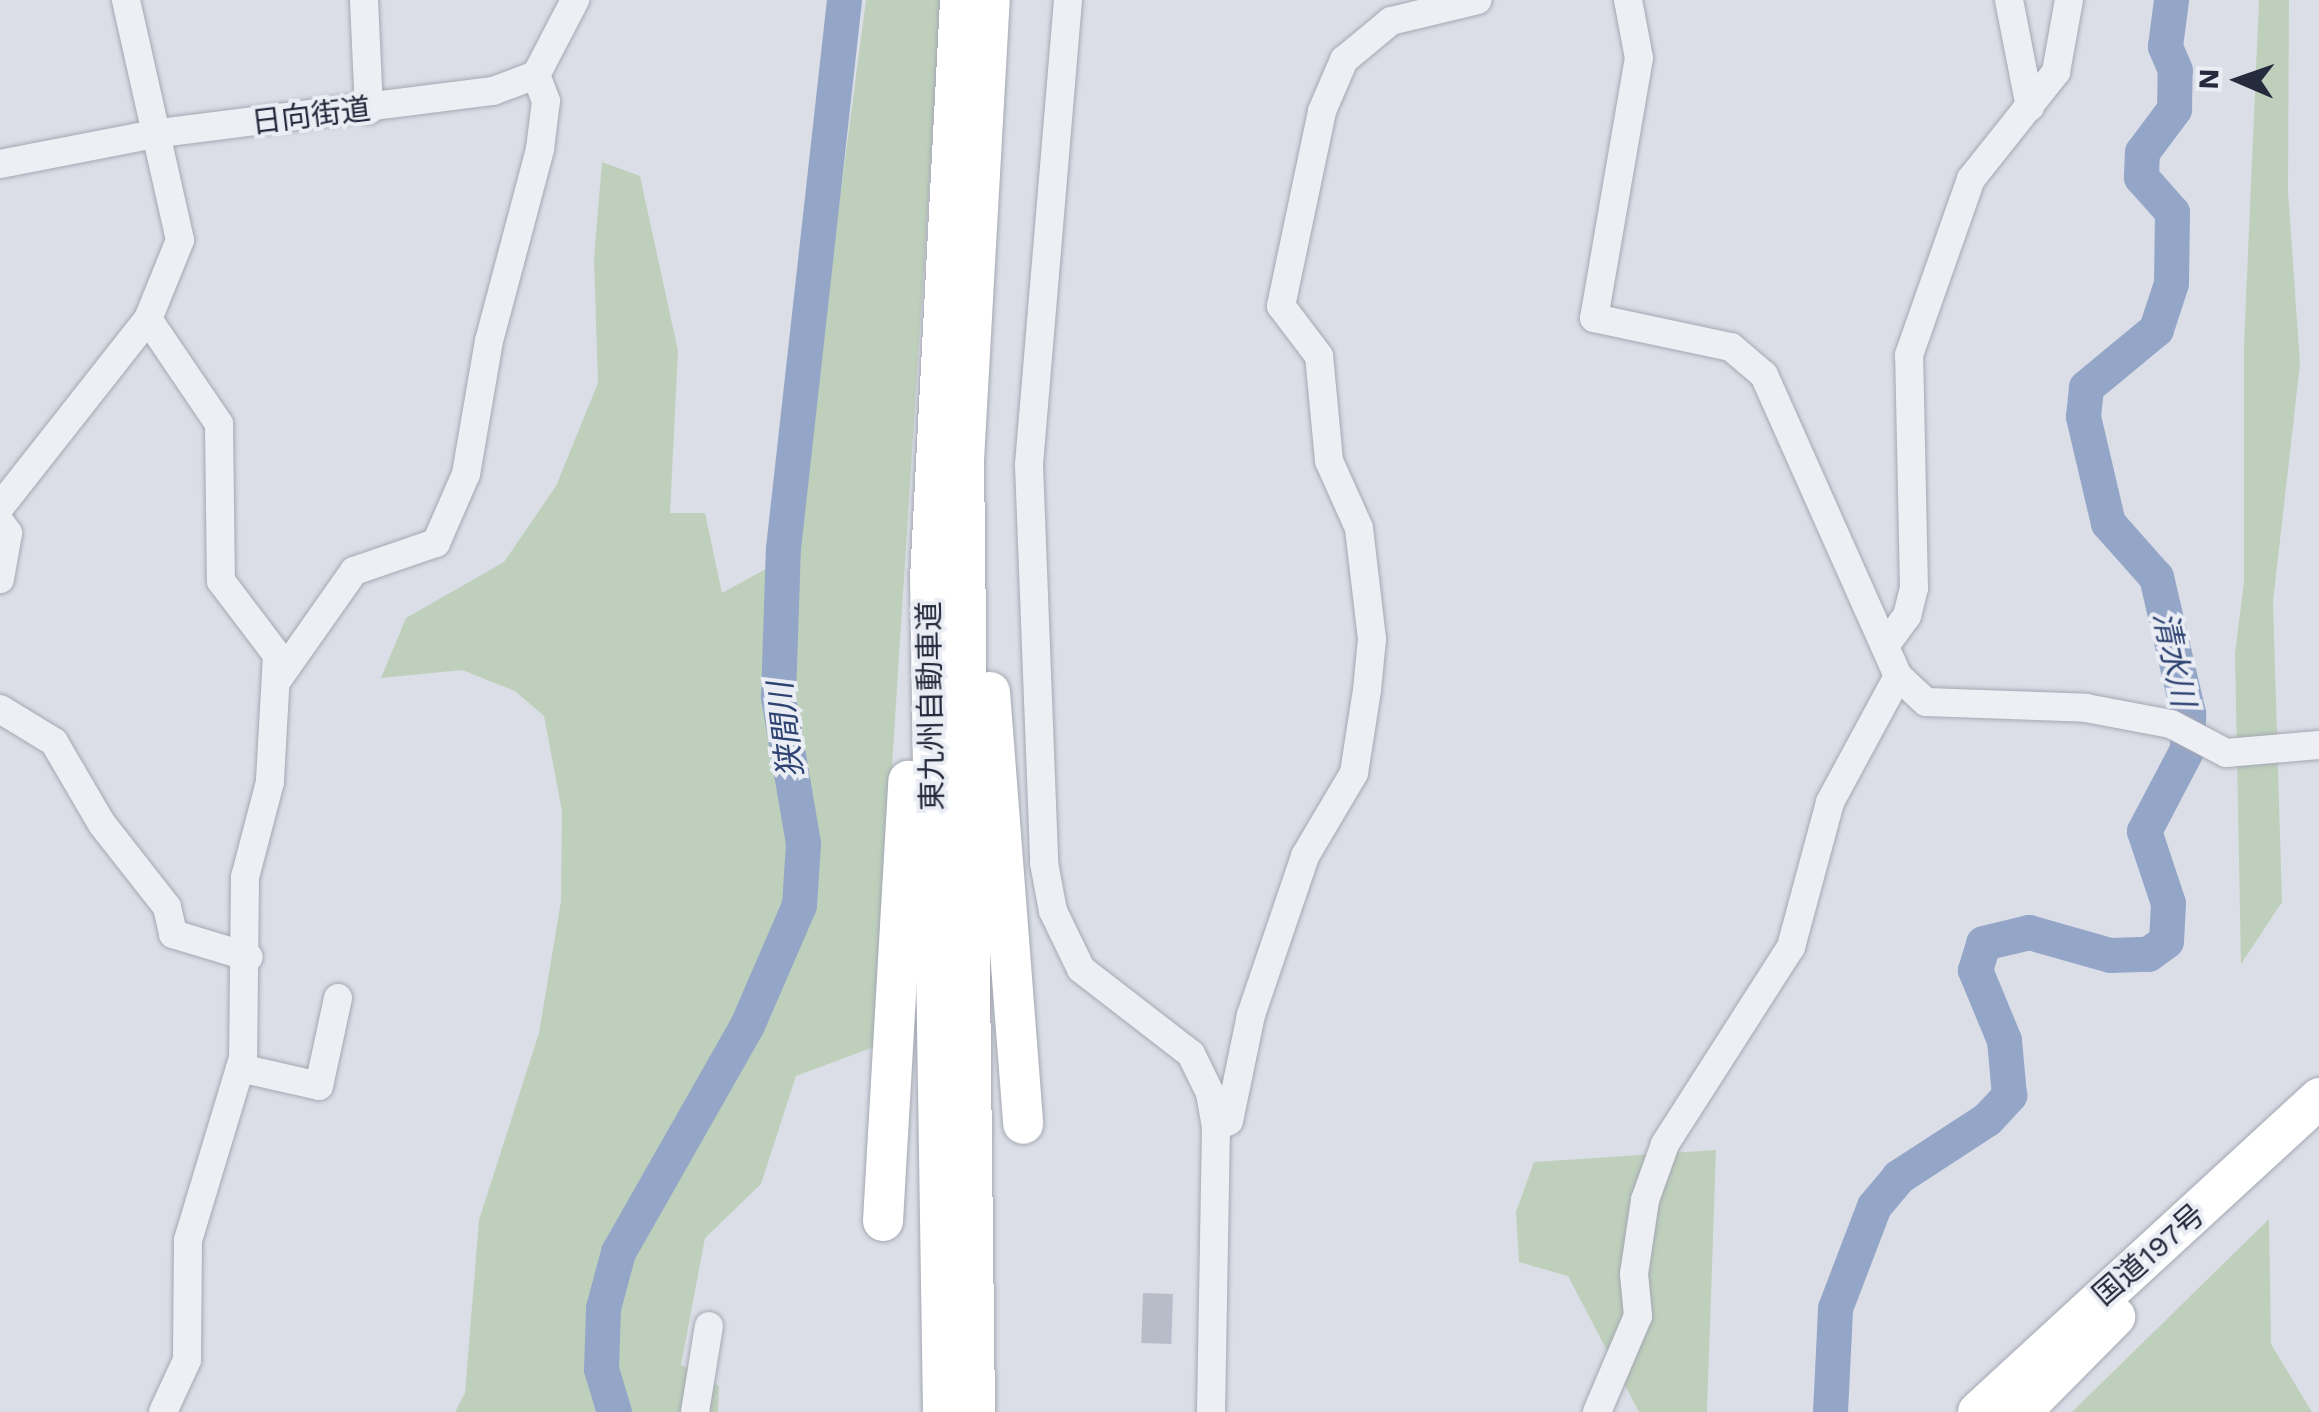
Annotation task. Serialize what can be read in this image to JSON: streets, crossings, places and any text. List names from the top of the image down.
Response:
{
  "streets": {
    "highway": ["東九州自動車道", "国道197号"],
    "street": ["日向街道"]
  },
  "water": ["清水川", "狭間川"],
  "north": "left"
}
